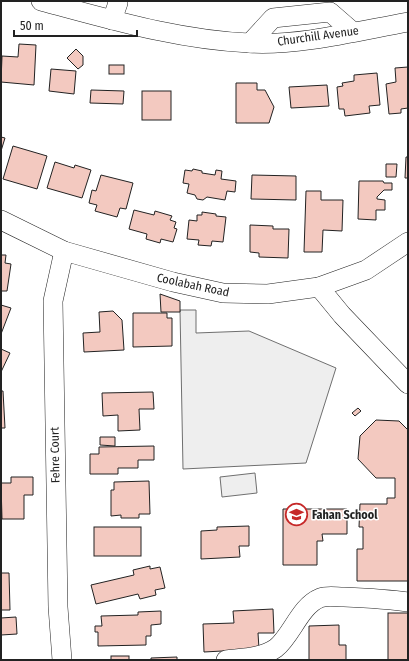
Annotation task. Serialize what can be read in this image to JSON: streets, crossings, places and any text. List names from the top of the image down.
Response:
{
  "streets": {
    "street": ["Churchill Avenue", "Coolabah Road", "Fehre Court"]
  },
  "crossings": [
    ["Coolabah Road", "Fehre Court"]
  ],
  "places": {
    "school or university": ["Fahan School"]
  },
  "scale_bar": "50 m"
}
